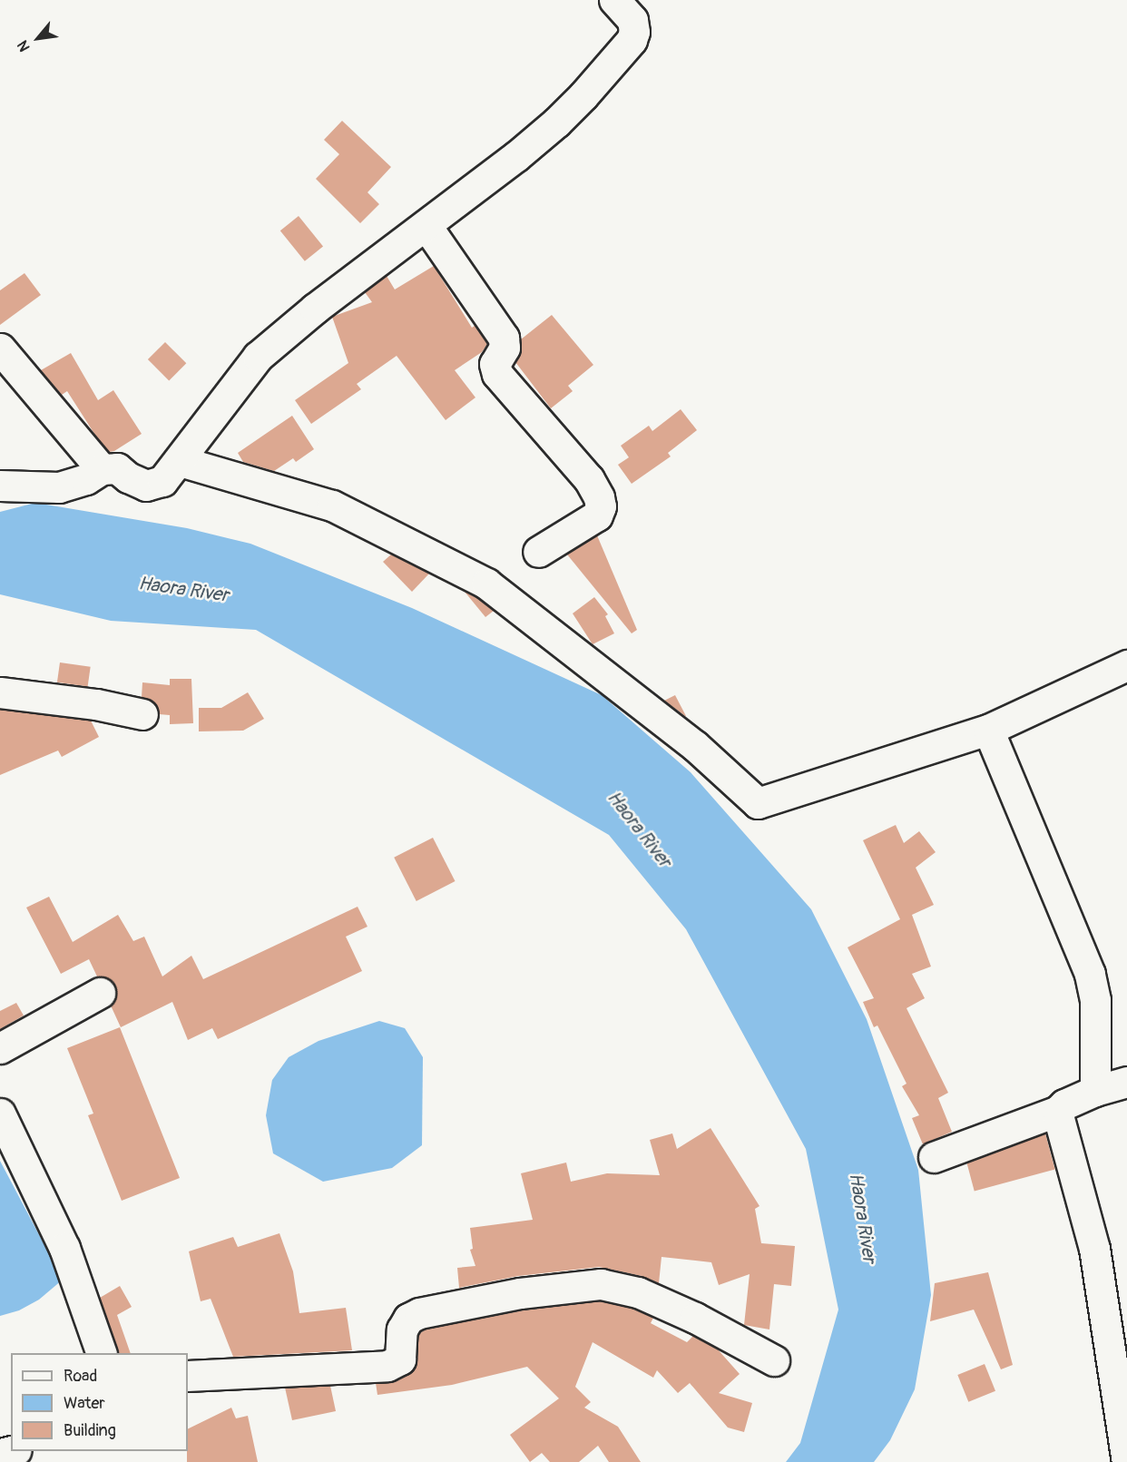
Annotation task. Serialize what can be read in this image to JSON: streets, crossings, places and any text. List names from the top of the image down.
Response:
{
  "water": ["Haora River"],
  "legend": ["Road", "Water", "Building"],
  "north": "bottom left"
}
